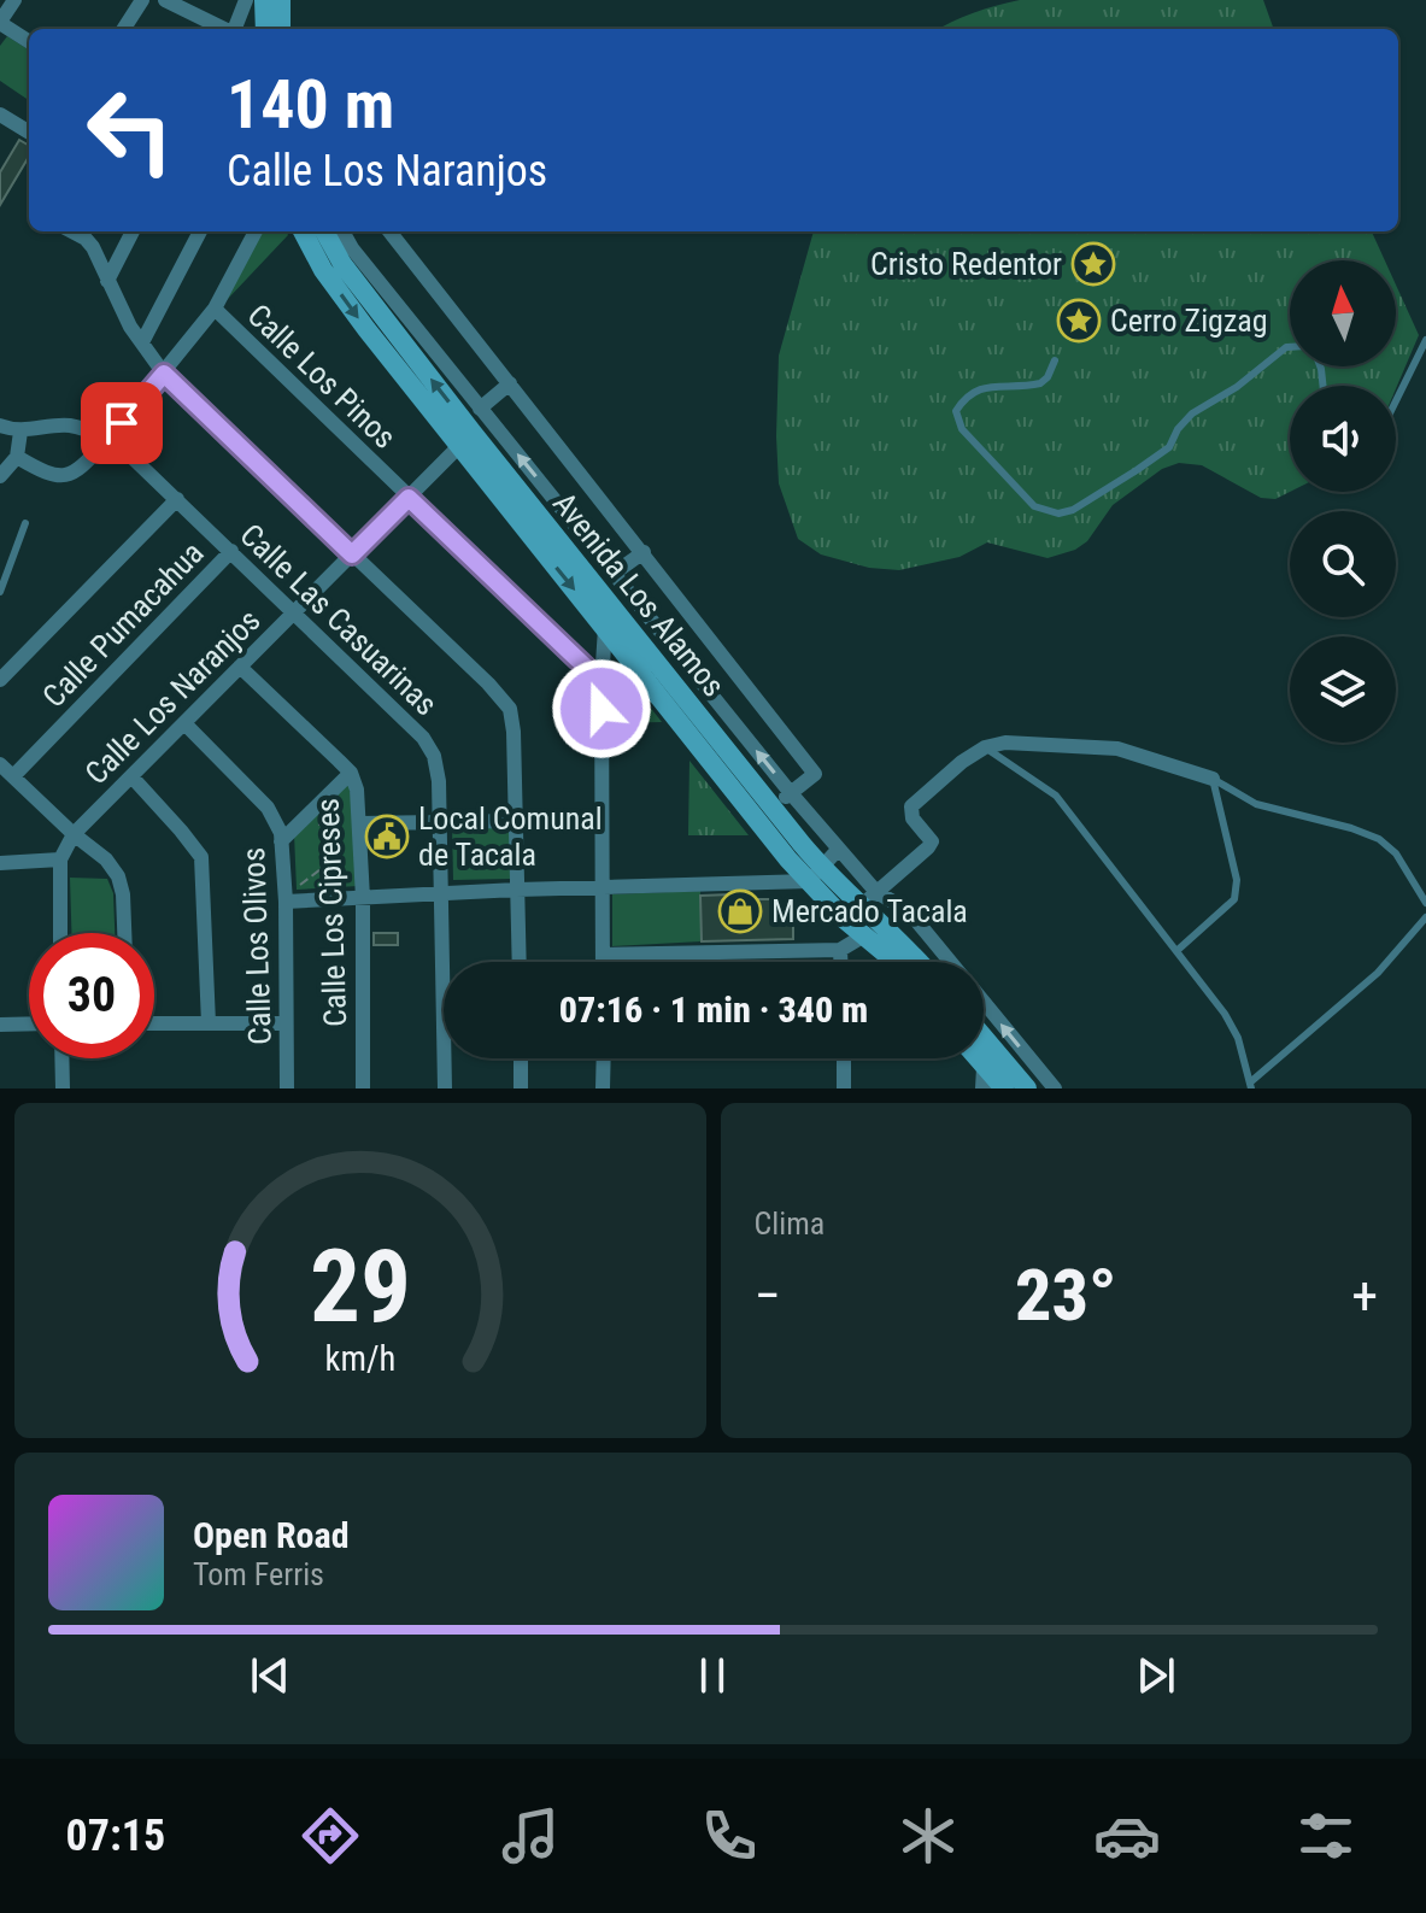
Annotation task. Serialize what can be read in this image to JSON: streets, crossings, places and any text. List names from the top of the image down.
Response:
{
  "streets": {
    "main road": ["Avenida Los Alamos"],
    "street": [
      "Calle Los Pinos",
      "Calle Las Casuarinas",
      "Calle Pumacahua",
      "Calle Los Naranjos",
      "Calle Los Cipreses",
      "Calle Los Olivos"
    ]
  },
  "crossings": [
    ["Calle Los Pinos", "Calle Los Naranjos"],
    ["Avenida Los Alamos", "Calle Los Naranjos"],
    ["Calle Las Casuarinas", "Calle Pumacahua"],
    ["Calle Las Casuarinas", "Calle Los Naranjos"],
    ["Calle Los Naranjos", "Calle Los Cipreses"],
    ["Calle Los Naranjos", "Calle Los Olivos"]
  ],
  "places": {
    "place": ["Cristo Redentor", "Cerro Zigzag"],
    "public building": ["Local Comunal de Tacala"],
    "shop": ["Mercado Tacala"]
  },
  "north": "top",
  "page": {
    "turn": ["140 m", "Calle Los Naranjos"],
    "limit": "30",
    "trip": "07:16 · 1 min · 340 m",
    "tile": "Clima",
    "heat": ["−", "23°", "+"],
    "song": ["Open Road", "Tom Ferris"],
    "tabs": "07:15",
    "gauge": ["29", "km/h"]
  }
}
